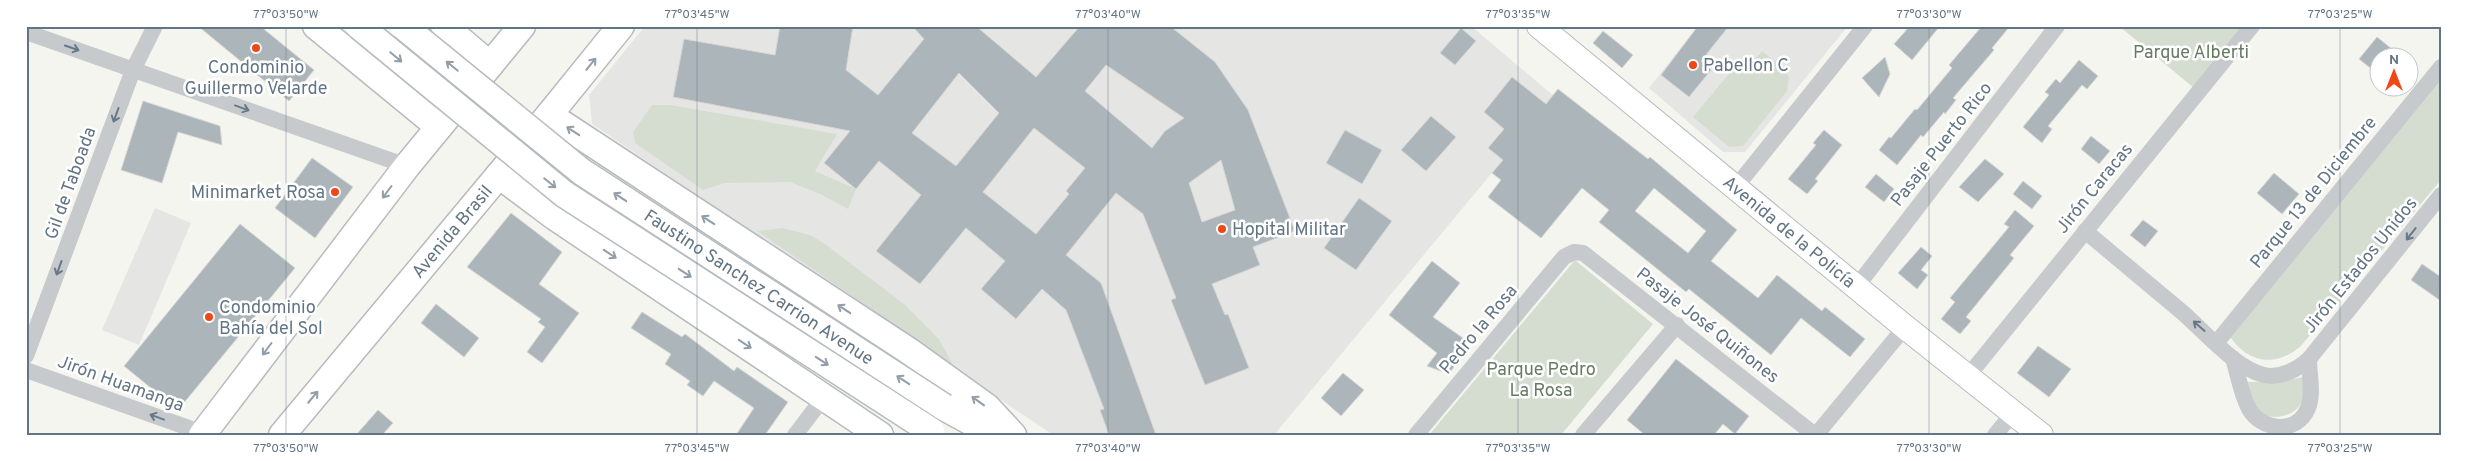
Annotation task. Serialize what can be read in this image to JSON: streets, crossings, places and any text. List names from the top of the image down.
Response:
{
  "streets": {
    "main road": ["Avenida Brasil", "Faustino Sanchez Carrion Avenue"],
    "street": [
      "Pasaje Puerto Rico",
      "Gil de Taboada",
      "Jirón Caracas",
      "Parque 13 de Diciembre",
      "Avenida de la Policía",
      "Jirón Estados Unidos",
      "Pasaje José Quiñones",
      "Pedro la Rosa",
      "Jirón Huamanga"
    ]
  },
  "crossings": [
    ["Pasaje Puerto Rico", "Avenida de la Policía"],
    ["Jirón Caracas", "Avenida de la Policía"],
    ["Jirón Caracas", "Jirón Estados Unidos"],
    ["Parque 13 de Diciembre", "Jirón Estados Unidos"],
    ["Avenida Brasil", "Faustino Sanchez Carrion Avenue"],
    ["Pasaje José Quiñones", "Pedro la Rosa"]
  ],
  "one_way": ["Gil de Taboada", "Jirón Huamanga"],
  "parks": ["Parque Alberti", "Parque Pedro La Rosa"],
  "places": [
    "Condominio Guillermo Velarde",
    "Pabellon C",
    "Minimarket Rosa",
    "Hopital Militar",
    "Condominio Bahía del Sol"
  ],
  "north": "top",
  "coordinates": [
    "77°03'50\"W",
    "77°03'45\"W",
    "77°03'40\"W",
    "77°03'35\"W",
    "77°03'30\"W",
    "77°03'25\"W"
  ]
}
